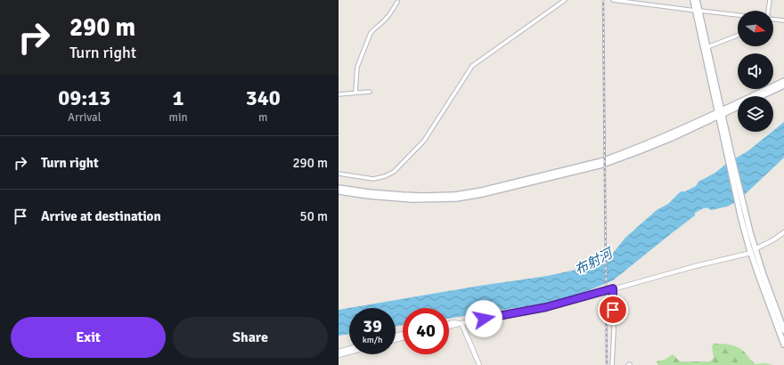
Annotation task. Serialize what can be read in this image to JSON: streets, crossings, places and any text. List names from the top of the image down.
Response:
{
  "water": ["布射河"],
  "north": "right",
  "page": {
    "turn": ["290 m", "Turn right"],
    "eta": [
      "09:13",
      "Arrival",
      "1",
      "min",
      "340",
      "m"
    ],
    "list": [
      {
        "name": "Turn right",
        "value": "290 m"
      },
      {
        "name": "Arrive at destination",
        "value": "50 m"
      }
    ],
    "speed": "39 km/h",
    "limit": "40",
    "buttons": ["Exit", "Share"]
  }
}
